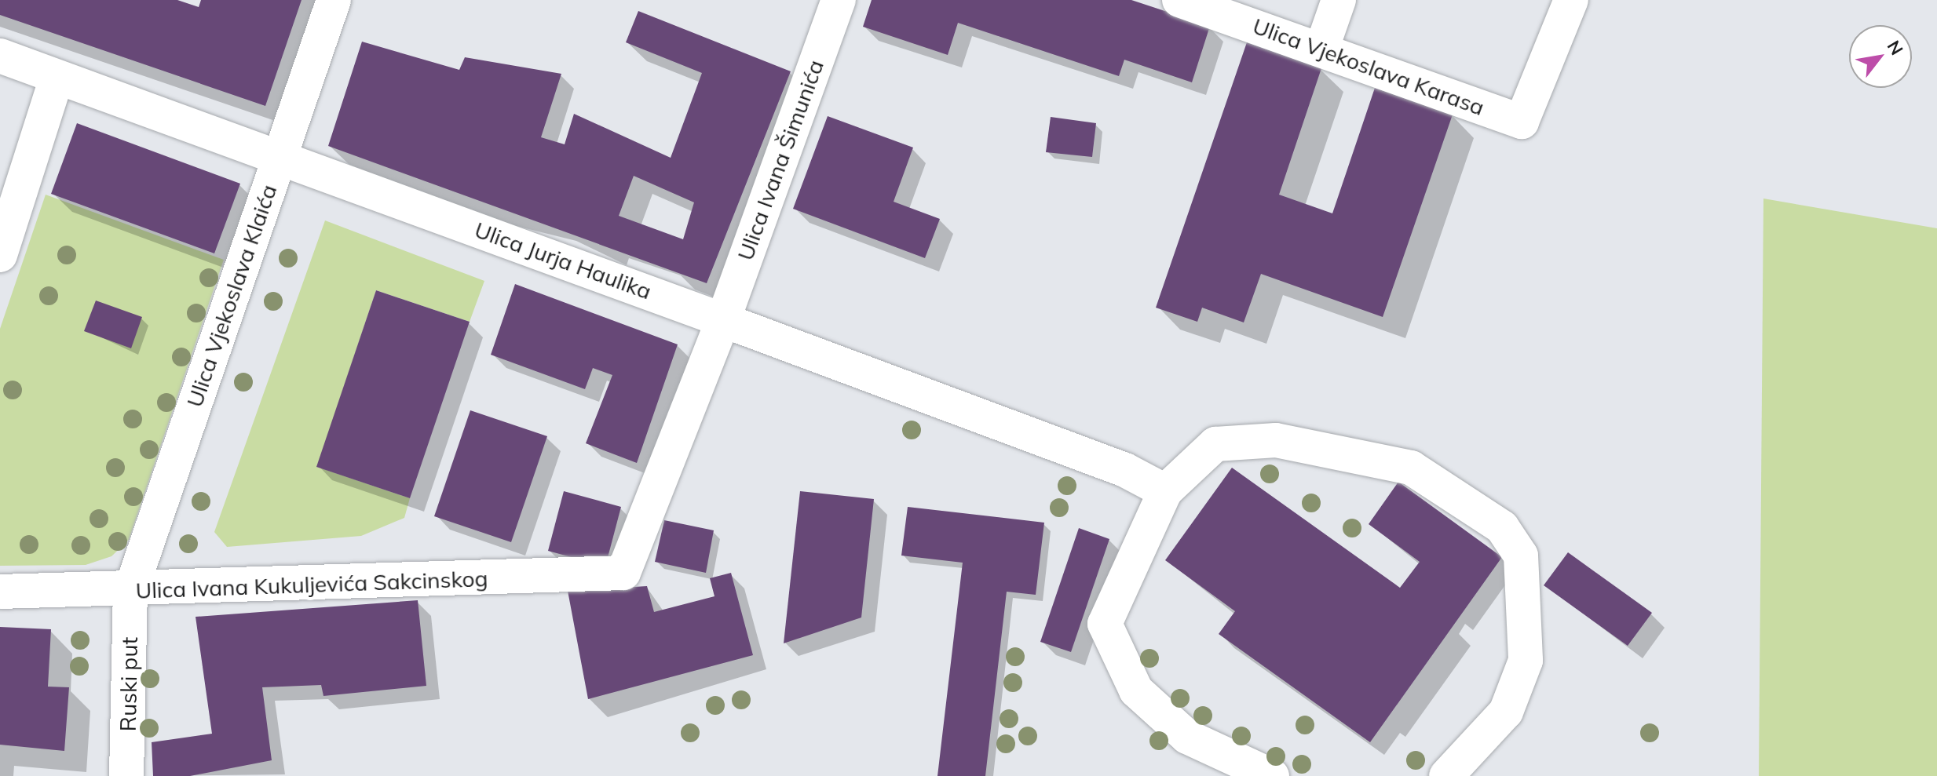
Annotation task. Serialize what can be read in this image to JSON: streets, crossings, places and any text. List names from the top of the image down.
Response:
{
  "streets": {
    "street": [
      "Ulica Vjekoslava Karasa",
      "Ulica Ivana Šimunića",
      "Ulica Jurja Haulika",
      "Ulica Vjekoslava Klaića",
      "Ulica Ivana Kukuljevića Sakcinskog",
      "Ruski put"
    ]
  },
  "crossings": [
    ["Ulica Ivana Šimunića", "Ulica Jurja Haulika"],
    ["Ulica Ivana Šimunića", "Ulica Ivana Kukuljevića Sakcinskog"],
    ["Ulica Jurja Haulika", "Ulica Vjekoslava Klaića"],
    ["Ulica Vjekoslava Klaića", "Ulica Ivana Kukuljevića Sakcinskog"],
    ["Ulica Vjekoslava Klaića", "Ruski put"],
    ["Ulica Ivana Kukuljevića Sakcinskog", "Ruski put"]
  ],
  "north": "top right"
}
